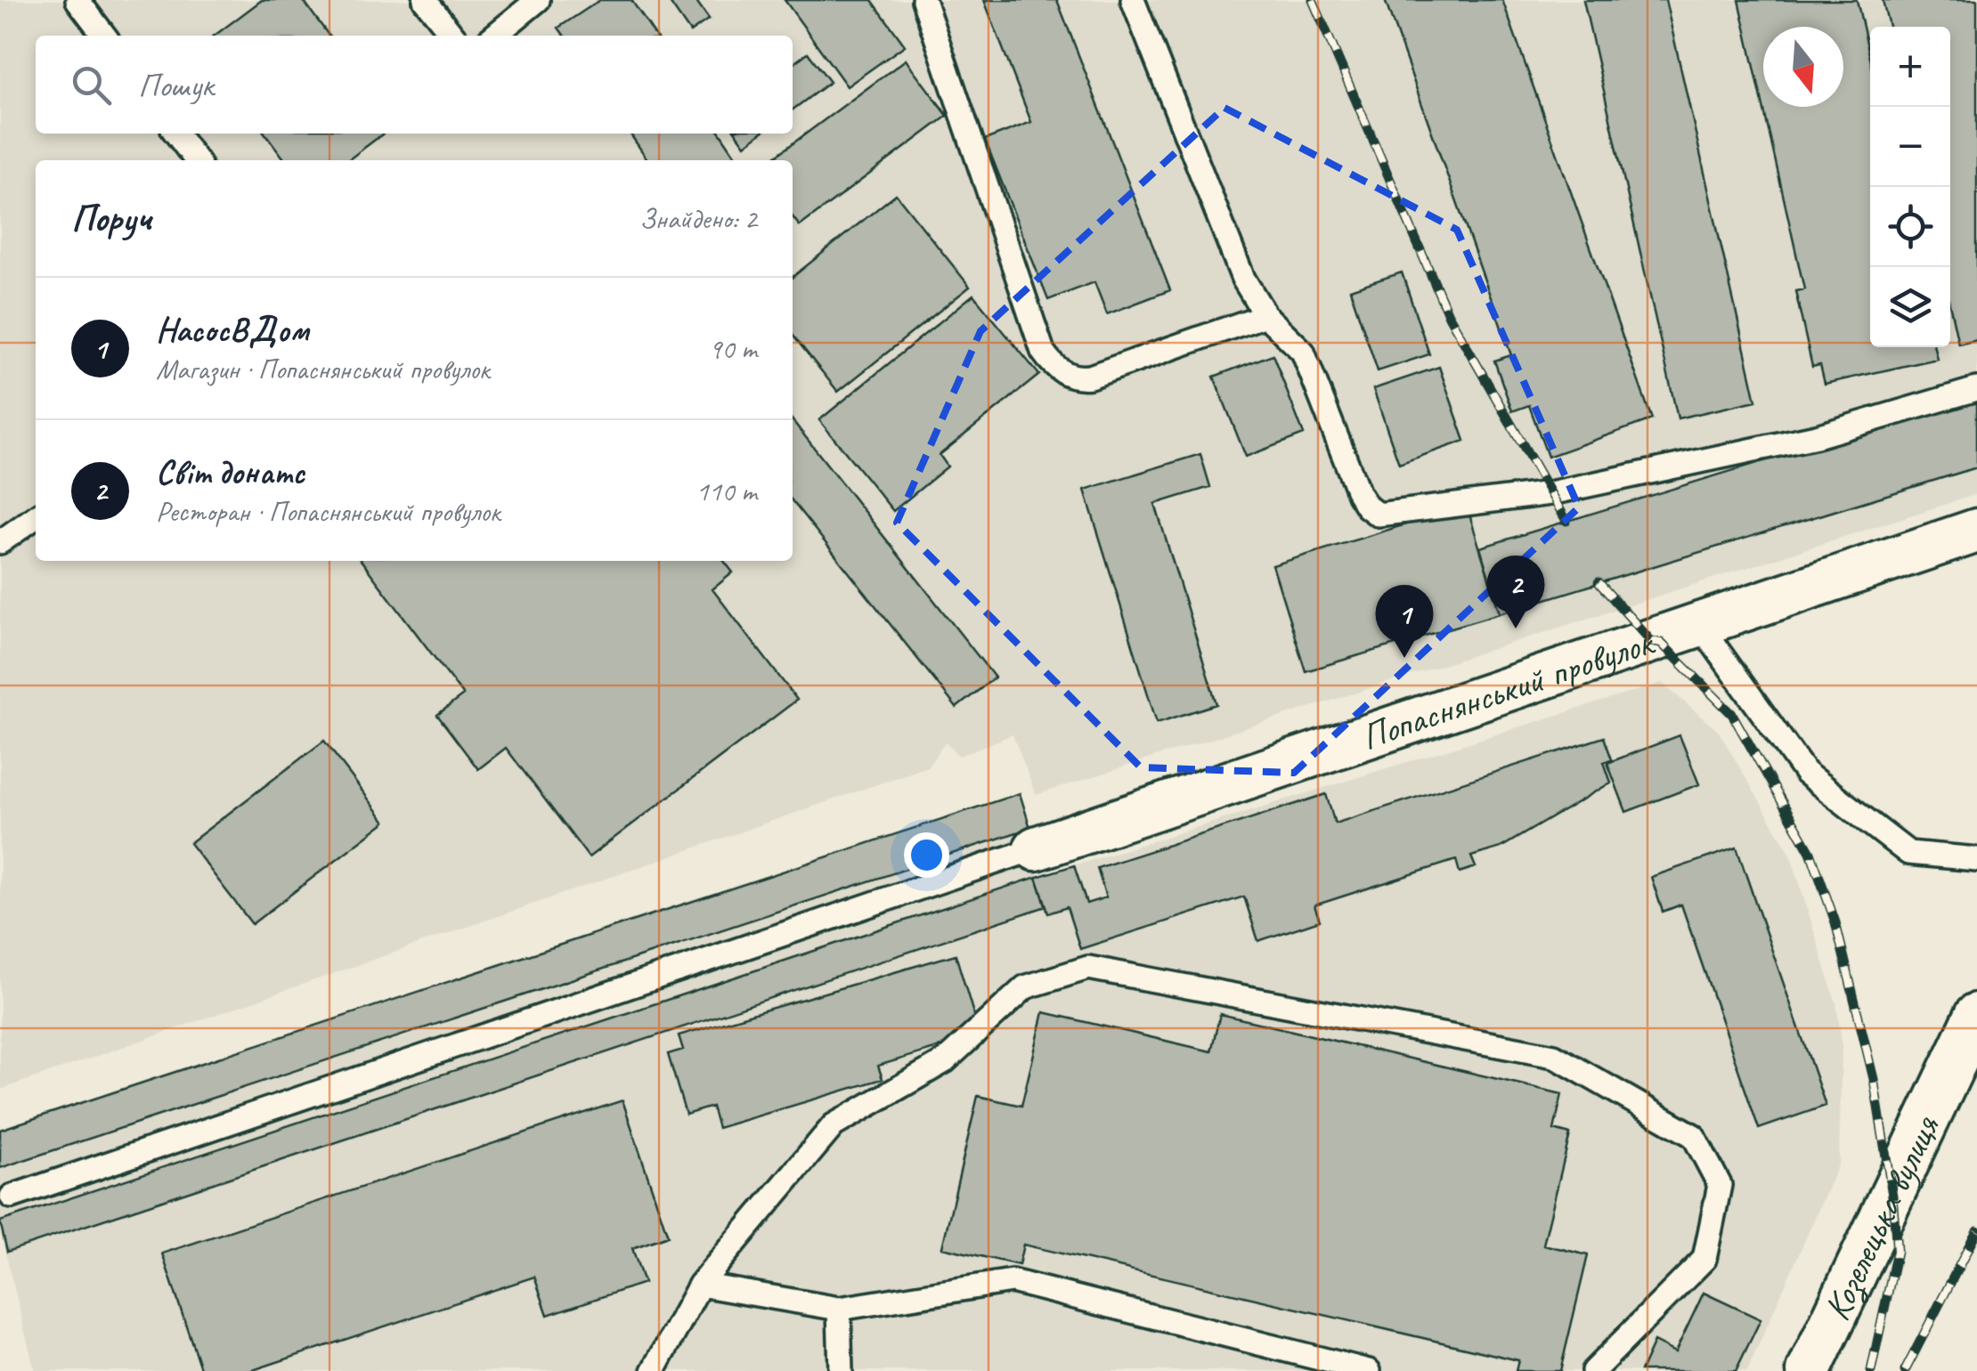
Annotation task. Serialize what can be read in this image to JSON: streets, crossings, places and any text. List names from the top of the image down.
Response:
{
  "streets": {
    "street": ["Попаснянський провулок", "Козелецька вулиця"]
  },
  "north": "bottom",
  "page": {
    "map_buttons": ["+", "−"],
    "search": "Пошук",
    "heading": ["Поруч", "Знайдено: 2"],
    "list": [
      {
        "mark": "1",
        "name": "НасосВДом",
        "note": "Магазин · Попаснянський провулок",
        "value": "90 m"
      },
      {
        "mark": "2",
        "name": "Світ донатс",
        "note": "Ресторан · Попаснянський провулок",
        "value": "110 m"
      }
    ],
    "pins": ["2", "1"]
  }
}
